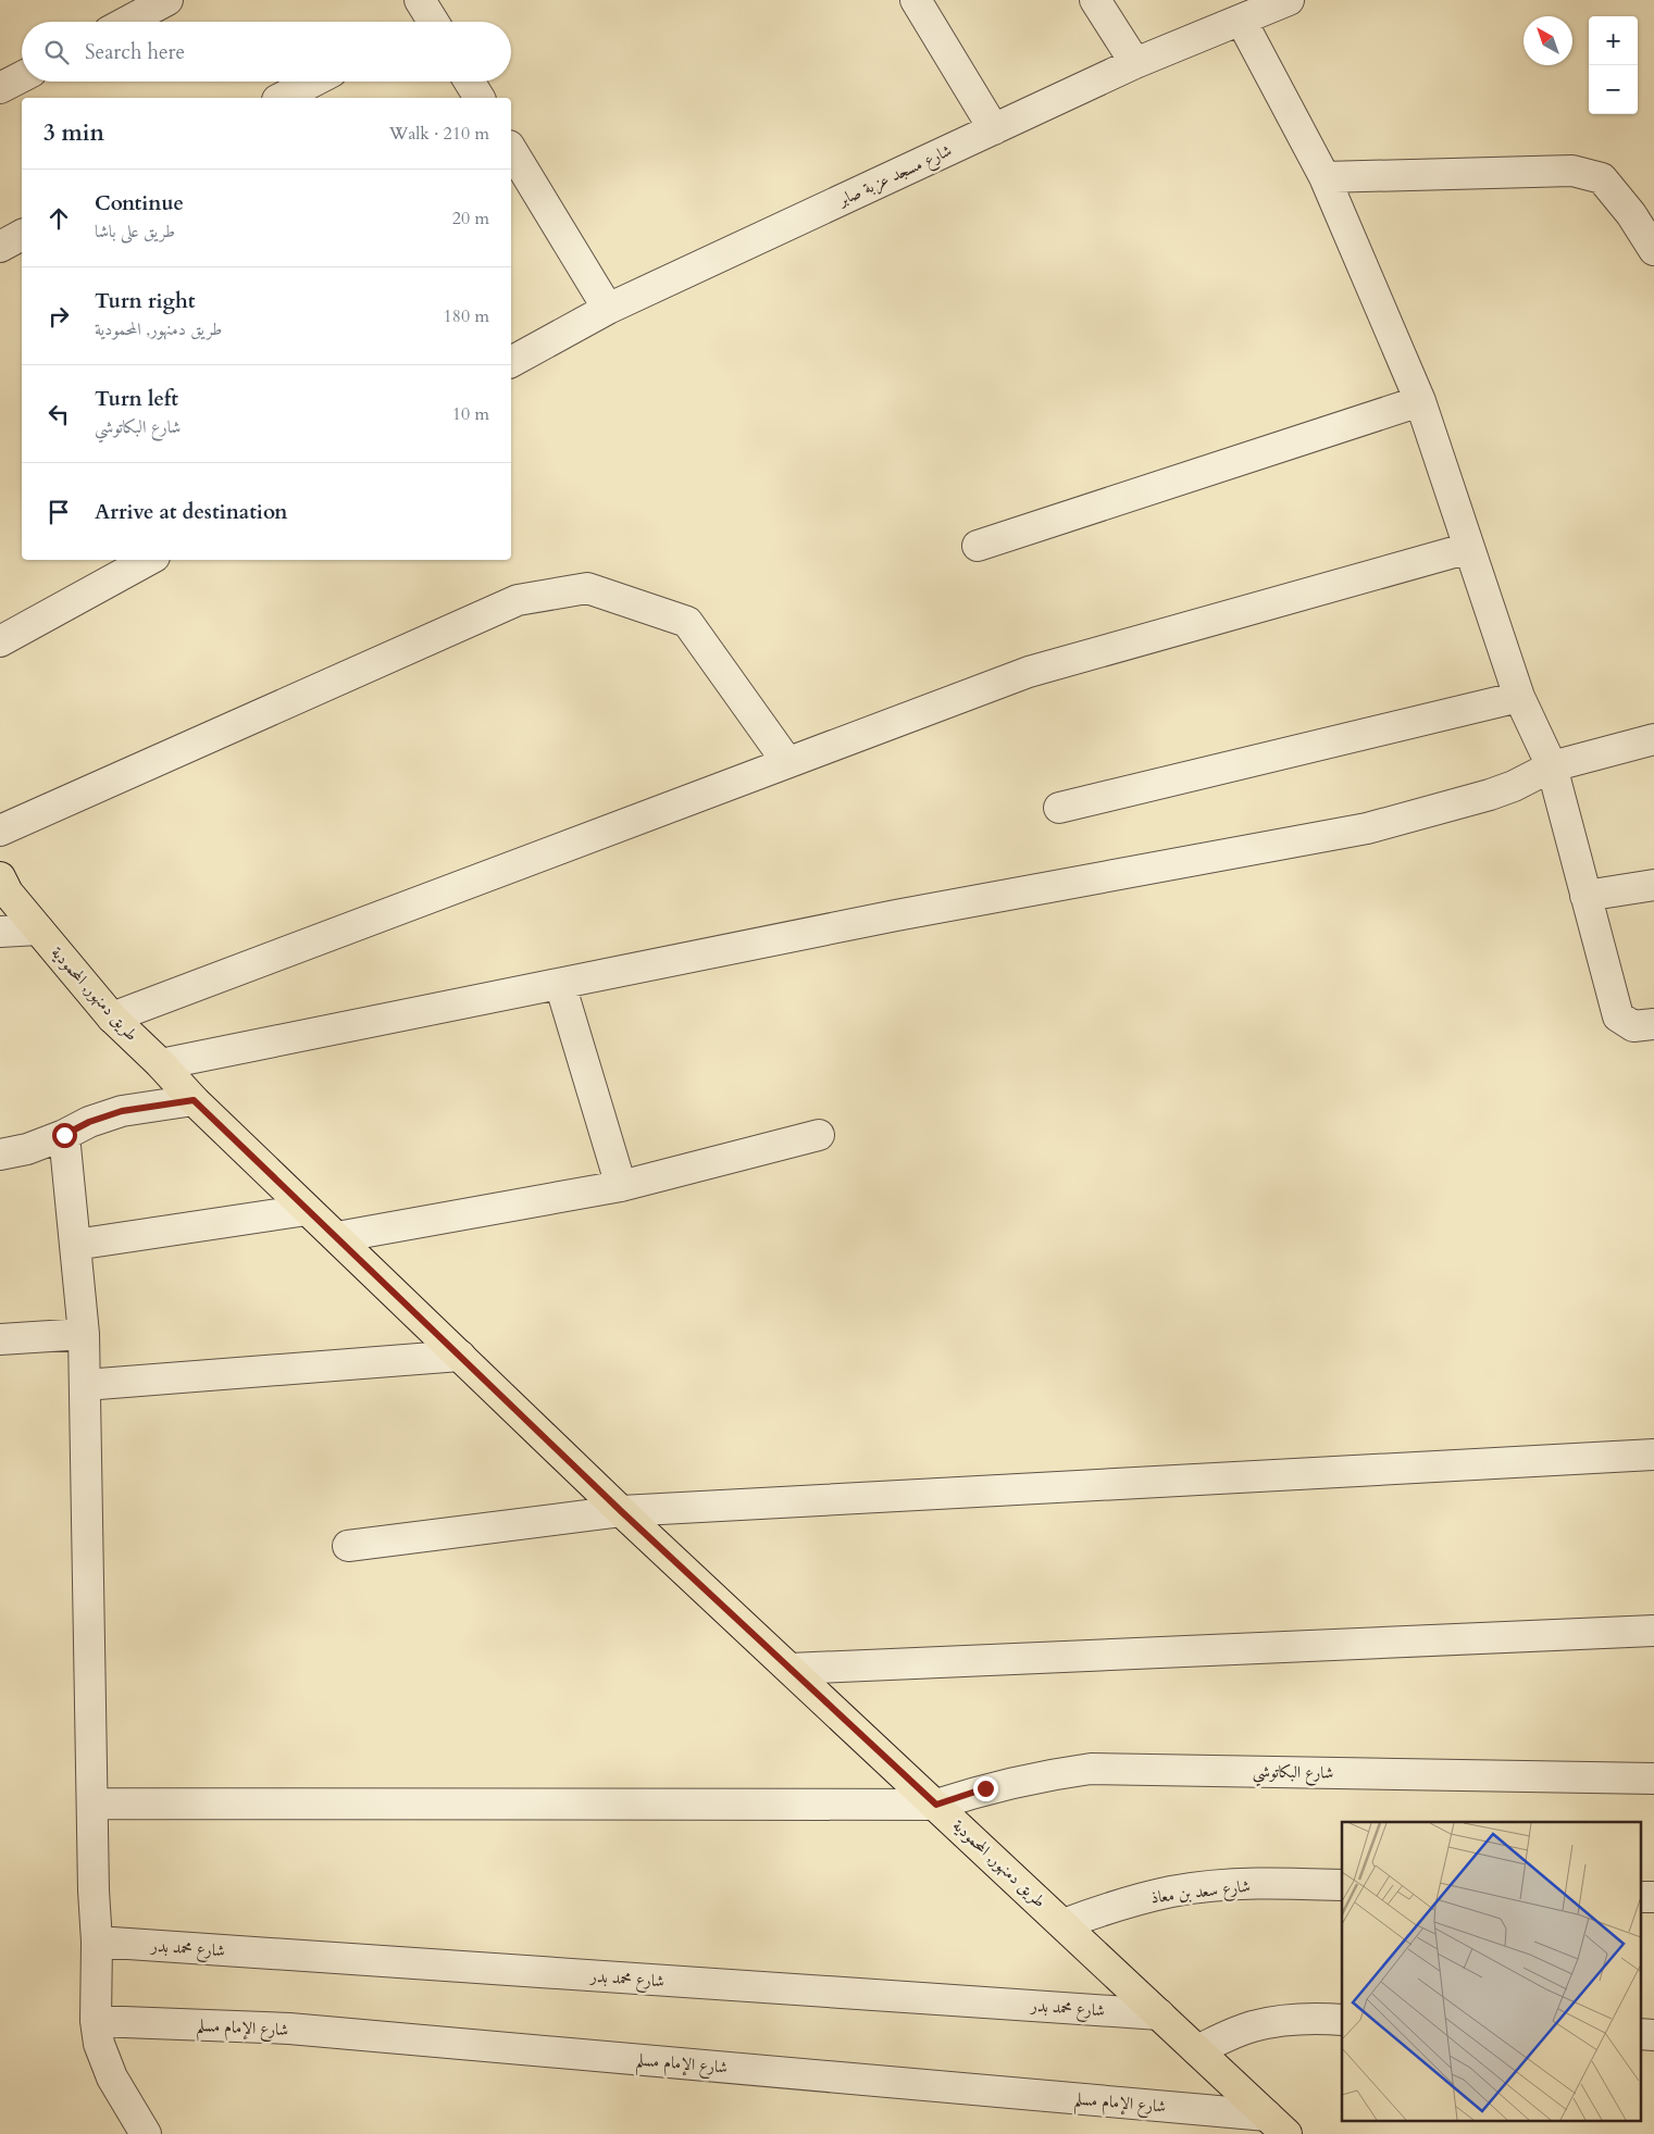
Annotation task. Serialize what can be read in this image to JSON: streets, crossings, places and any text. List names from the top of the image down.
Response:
{
  "streets": {
    "main road": ["طريق دمنهور, المحمودية"],
    "street": [
      "شارع مسجد عزبة صابر",
      "شارع البكاتوشي",
      "شارع سعد بن معاذ",
      "شارع محمد بدر",
      "شارع الإمام مسلم"
    ]
  },
  "crossings": [
    ["طريق دمنهور, المحمودية", "شارع البكاتوشي"],
    ["طريق دمنهور, المحمودية", "شارع سعد بن معاذ"],
    ["طريق دمنهور, المحمودية", "شارع محمد بدر"],
    ["طريق دمنهور, المحمودية", "شارع الإمام مسلم"]
  ],
  "north": "top left",
  "page": {
    "map_buttons": ["+", "−"],
    "search": "Search here",
    "heading": ["3 min", "Walk · 210 m"],
    "list": [
      ["Continue", "طريق على باشا", "20 m"],
      ["Turn right", "طريق دمنهور, المحمودية", "180 m"],
      ["Turn left", "شارع البكاتوشي", "10 m"],
      "Arrive at destination"
    ]
  }
}
